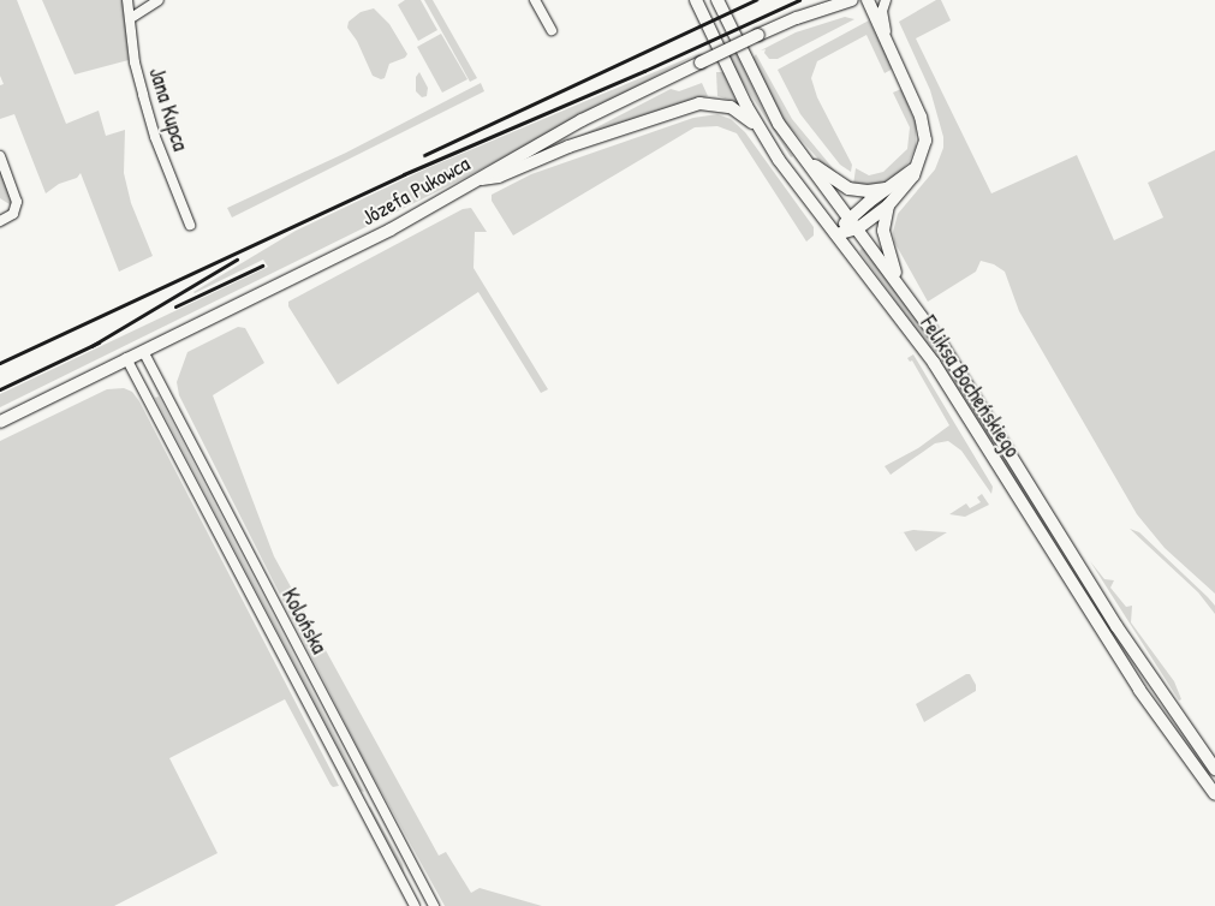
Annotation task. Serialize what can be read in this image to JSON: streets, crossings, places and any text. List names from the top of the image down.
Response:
{
  "streets": {
    "main road": ["Józefa Pukowca", "Feliksa Bocheńskiego"],
    "street": ["Jana Kupca", "Kolońska"]
  },
  "crossings": [
    ["Józefa Pukowca", "Kolońska"]
  ]
}
